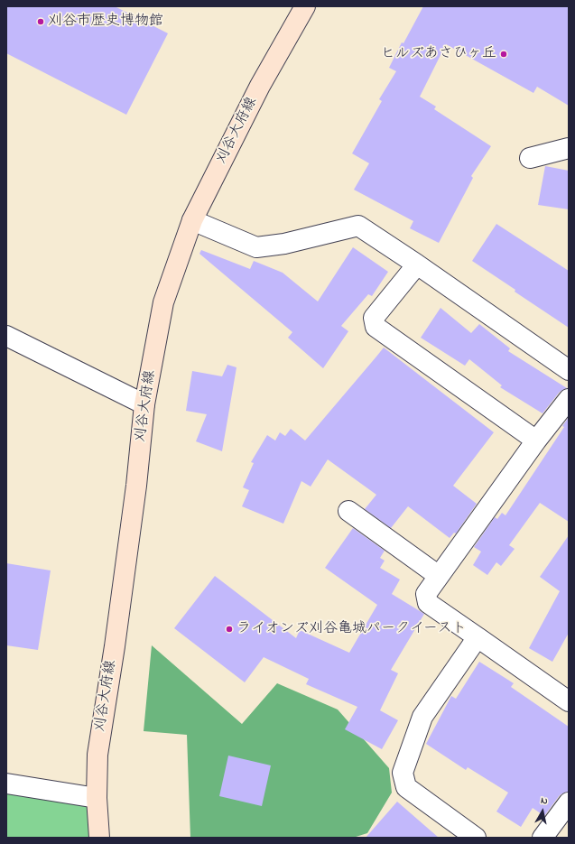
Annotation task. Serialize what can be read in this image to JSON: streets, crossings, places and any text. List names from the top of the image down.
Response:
{
  "streets": {
    "main road": ["刈谷大府線"]
  },
  "places": ["刈谷市歴史博物館", "ヒルズあさひヶ丘", "ライオンズ刈谷亀城パークイースト"],
  "north": "top"
}
